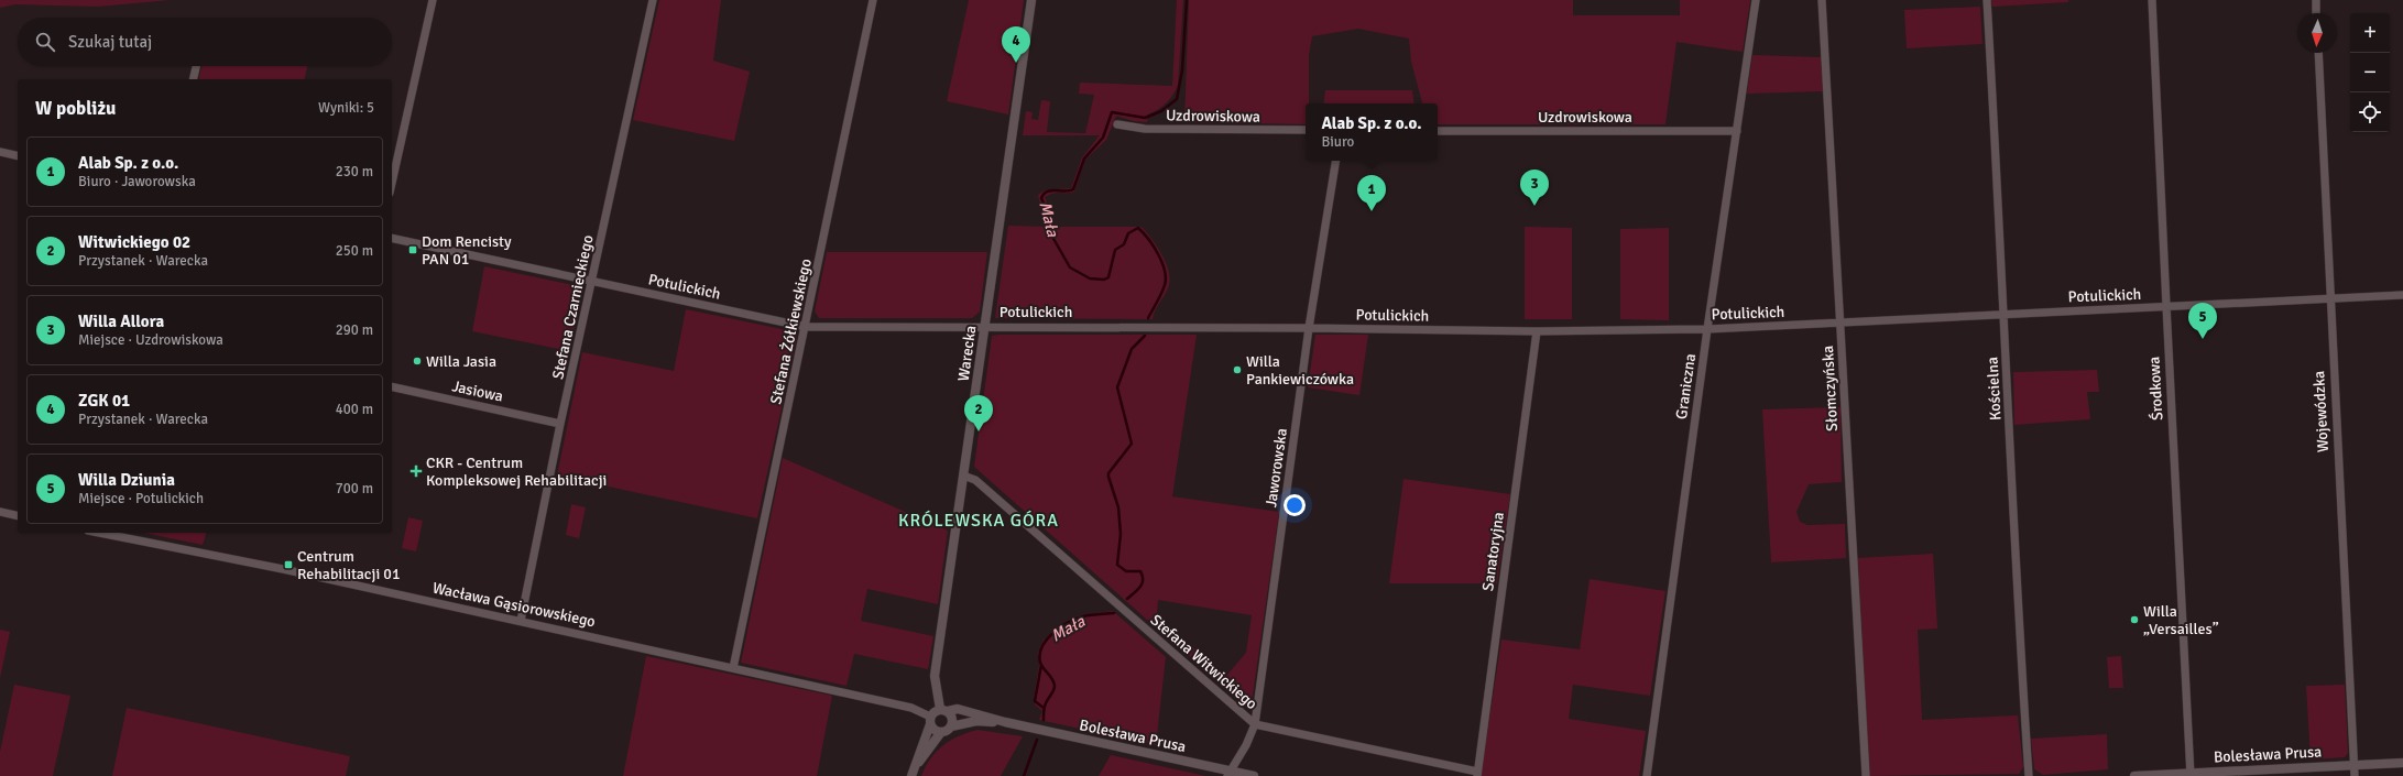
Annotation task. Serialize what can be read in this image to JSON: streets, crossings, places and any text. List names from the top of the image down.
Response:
{
  "streets": {
    "street": [
      "Uzdrowiskowa",
      "Potulickich",
      "Stefana Czarnieckiego",
      "Stefana Żółkiewskiego",
      "Warecka",
      "Graniczna",
      "Słomczyńska",
      "Kościelna",
      "Środkowa",
      "Jasiowa",
      "Wojewódzka",
      "Jaworowska",
      "Sanatoryjna",
      "Wacława Gąsiorowskiego",
      "Stefana Witwickiego",
      "Bolesława Prusa"
    ]
  },
  "crossings": [
    ["Uzdrowiskowa", "Graniczna"],
    ["Potulickich", "Stefana Czarnieckiego"],
    ["Potulickich", "Stefana Żółkiewskiego"],
    ["Potulickich", "Warecka"],
    ["Potulickich", "Graniczna"],
    ["Potulickich", "Słomczyńska"],
    ["Potulickich", "Kościelna"],
    ["Potulickich", "Środkowa"],
    ["Potulickich", "Wojewódzka"],
    ["Potulickich", "Jaworowska"],
    ["Potulickich", "Sanatoryjna"],
    ["Stefana Czarnieckiego", "Jasiowa"],
    ["Stefana Czarnieckiego", "Wacława Gąsiorowskiego"],
    ["Stefana Żółkiewskiego", "Wacława Gąsiorowskiego"],
    ["Warecka", "Wacława Gąsiorowskiego"],
    ["Warecka", "Stefana Witwickiego"],
    ["Warecka", "Bolesława Prusa"],
    ["Środkowa", "Bolesława Prusa"],
    ["Wojewódzka", "Bolesława Prusa"],
    ["Jaworowska", "Stefana Witwickiego"],
    ["Jaworowska", "Bolesława Prusa"],
    ["Sanatoryjna", "Stefana Witwickiego"],
    ["Wacława Gąsiorowskiego", "Bolesława Prusa"]
  ],
  "districts": ["KRÓLEWSKA GÓRA"],
  "water": ["Mała"],
  "places": {
    "transit": ["Dom Rencisty PAN 01", "Centrum Rehabilitacji 01"],
    "other": ["Willa Jasia", "Willa Pankiewiczówka", "Willa „Versailles”"],
    "health": ["CKR - Centrum Kompleksowej Rehabilitacji"]
  },
  "north": "bottom",
  "page": {
    "map_buttons": ["+", "−"],
    "search": "Szukaj tutaj",
    "pins": [
      "4",
      "3",
      "1",
      "5",
      "2"
    ],
    "heading": ["W pobliżu", "Wyniki: 5"],
    "popup": ["Alab Sp. z o.o.", "Biuro"],
    "list": [
      {
        "mark": "1",
        "name": "Alab Sp. z o.o.",
        "note": "Biuro · Jaworowska",
        "value": "230 m"
      },
      {
        "mark": "2",
        "name": "Witwickiego 02",
        "note": "Przystanek · Warecka",
        "value": "250 m"
      },
      {
        "mark": "3",
        "name": "Willa Allora",
        "note": "Miejsce · Uzdrowiskowa",
        "value": "290 m"
      },
      {
        "mark": "4",
        "name": "ZGK 01",
        "note": "Przystanek · Warecka",
        "value": "400 m"
      },
      {
        "mark": "5",
        "name": "Willa Dziunia",
        "note": "Miejsce · Potulickich",
        "value": "700 m"
      }
    ]
  }
}
